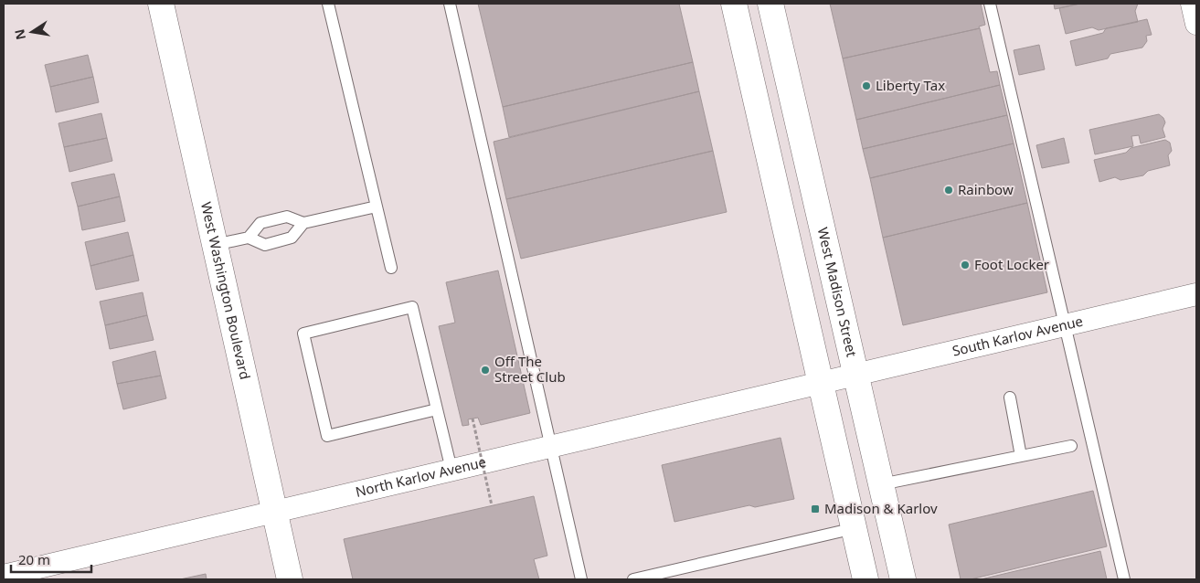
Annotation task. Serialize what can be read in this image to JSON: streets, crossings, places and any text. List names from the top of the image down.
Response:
{
  "streets": {
    "main road": ["West Washington Boulevard", "West Madison Street"],
    "street": ["South Karlov Avenue", "North Karlov Avenue"]
  },
  "crossings": [
    ["West Washington Boulevard", "North Karlov Avenue"],
    ["West Madison Street", "South Karlov Avenue"],
    ["West Madison Street", "North Karlov Avenue"],
    ["South Karlov Avenue", "North Karlov Avenue"]
  ],
  "places": {
    "other": [
      "Liberty Tax",
      "Rainbow",
      "Foot Locker",
      "Off The Street Club"
    ],
    "transit": ["Madison & Karlov"]
  },
  "scale_bar": "20 m",
  "north": "left"
}
